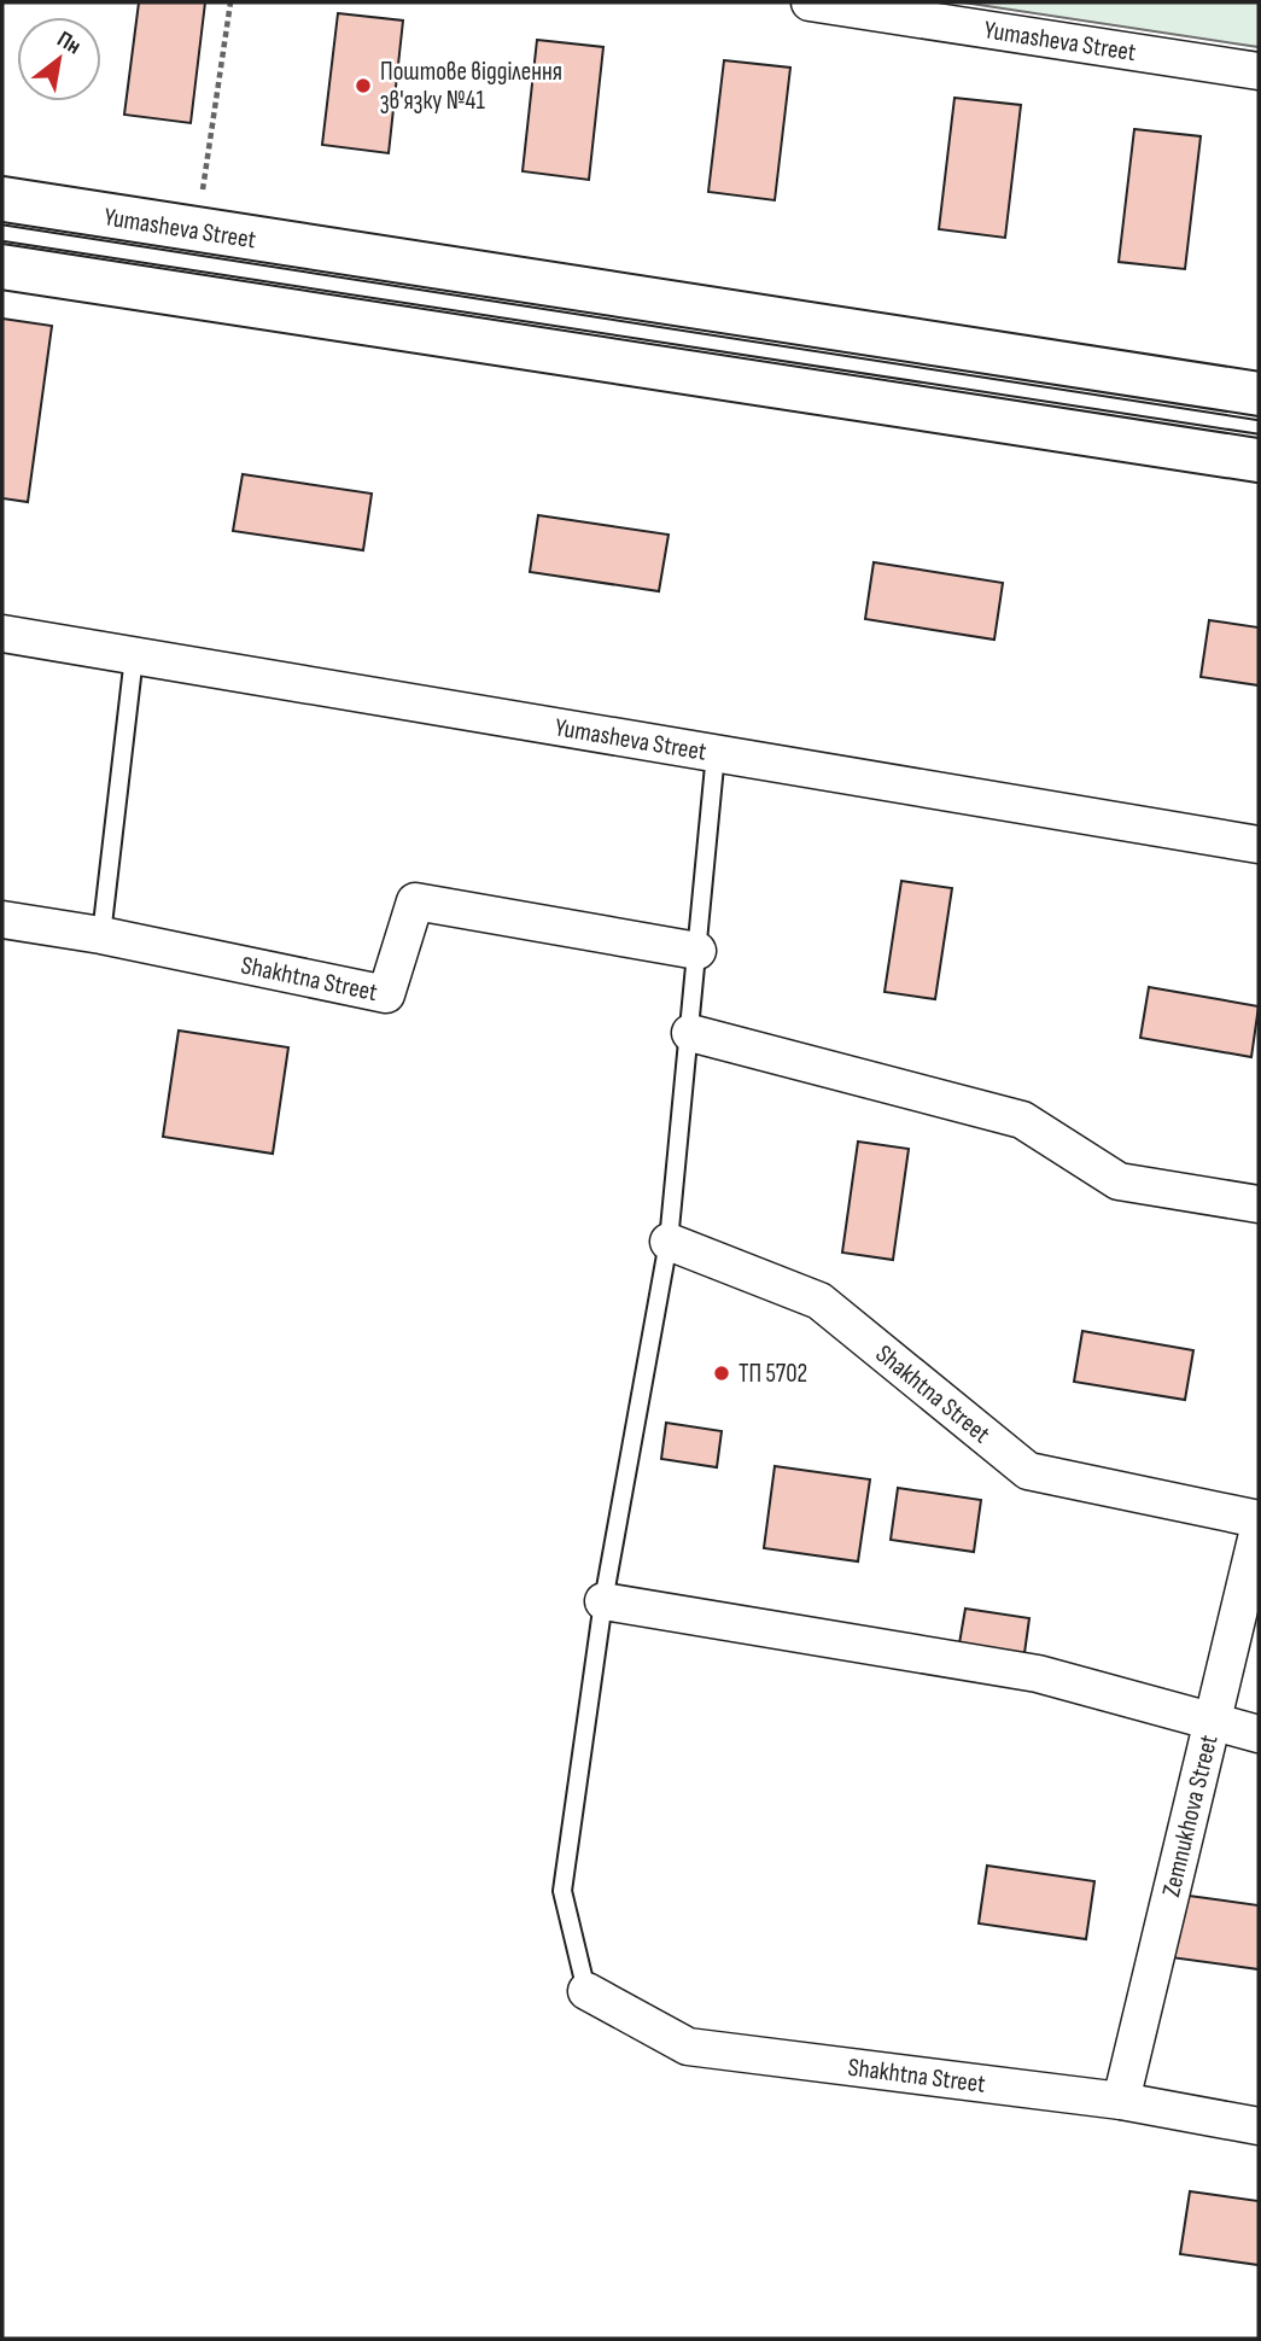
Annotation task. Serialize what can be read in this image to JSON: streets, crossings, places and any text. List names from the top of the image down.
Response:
{
  "streets": {
    "main road": ["Yumasheva Street"],
    "street": ["Shakhtna Street", "Zemnukhova Street"]
  },
  "crossings": [
    ["Shakhtna Street", "Zemnukhova Street"]
  ],
  "places": ["Поштове відділення зв'язку №41", "ТП 5702"],
  "north": "top right"
}
